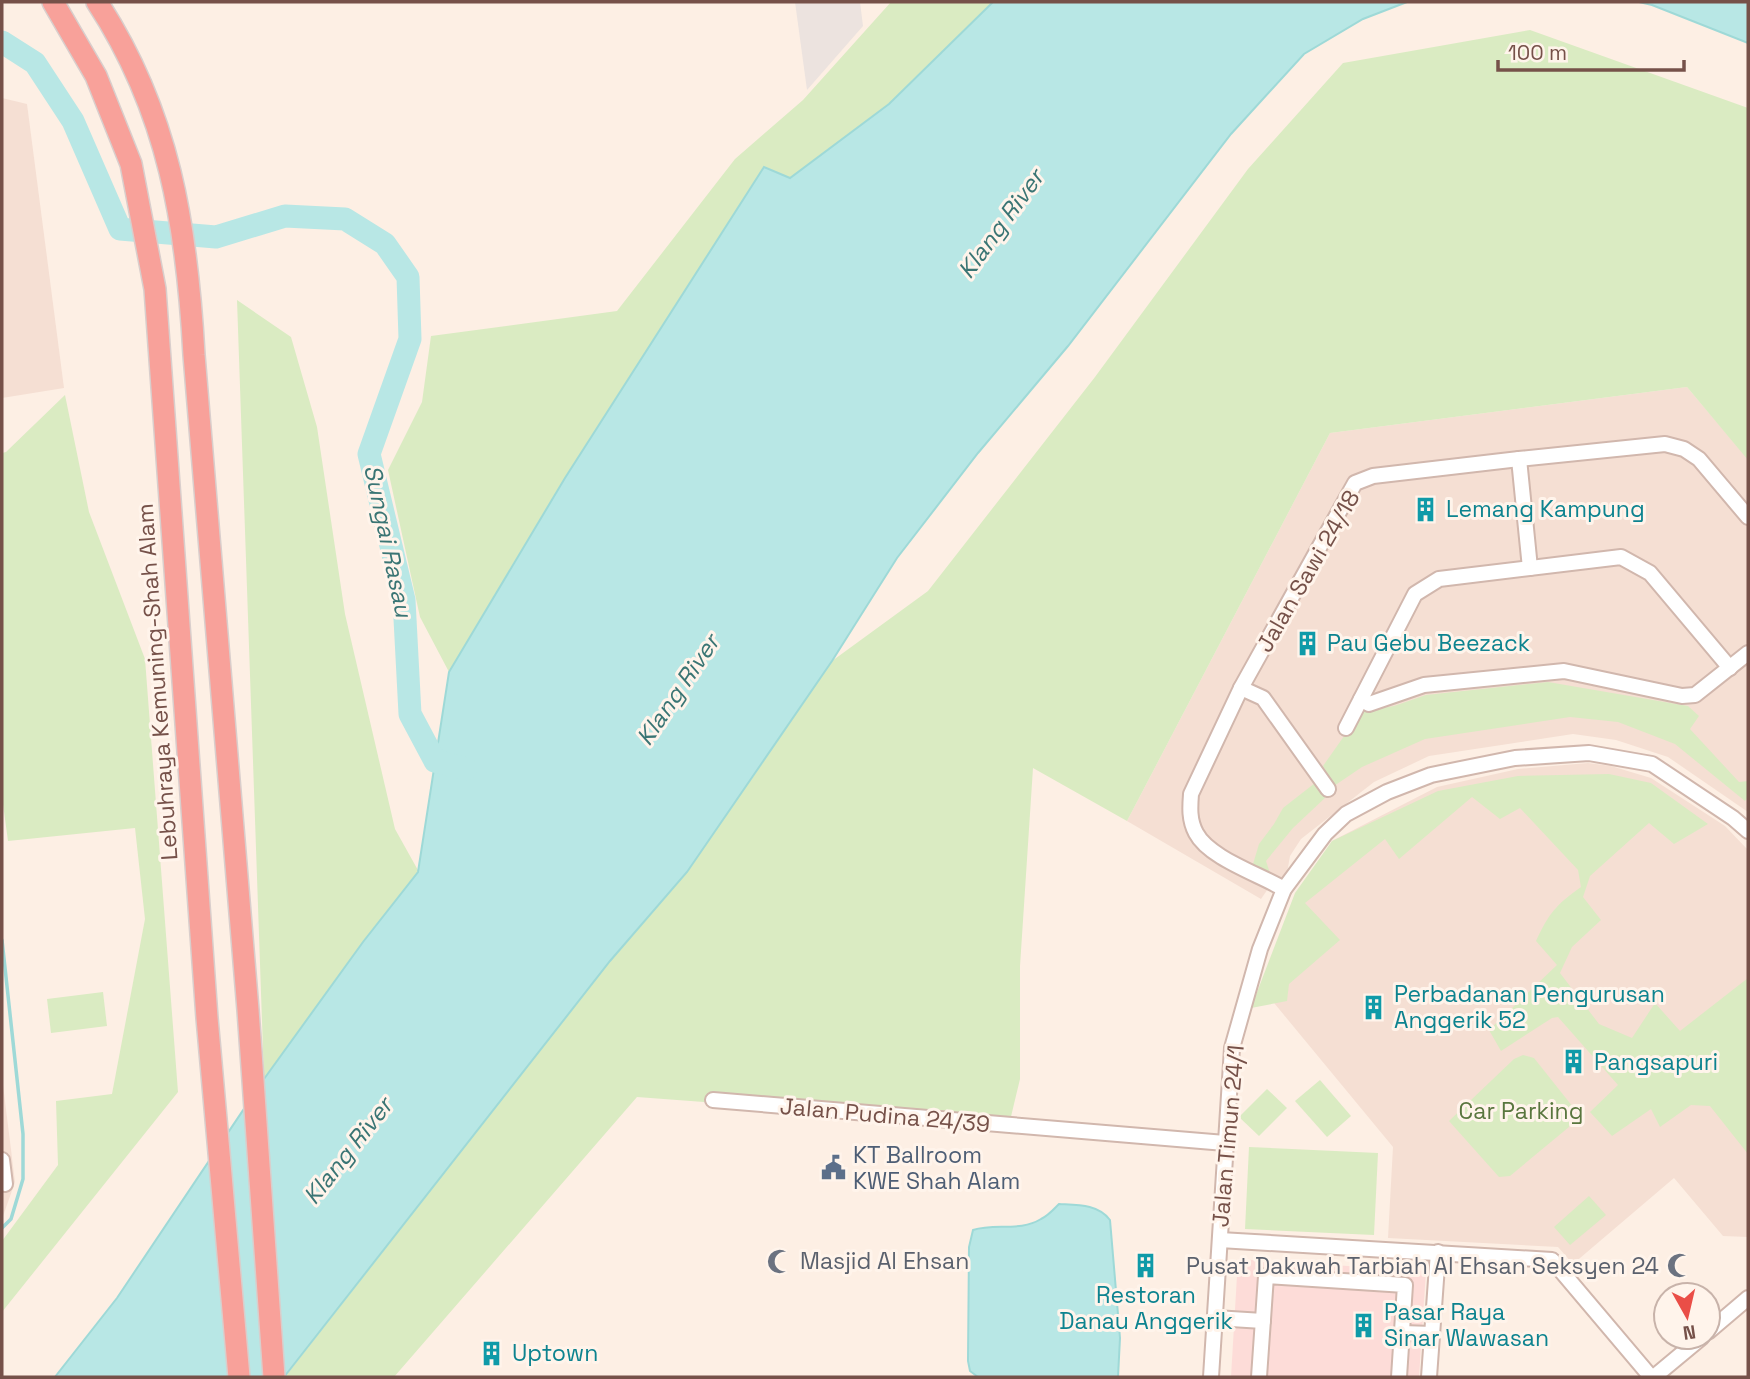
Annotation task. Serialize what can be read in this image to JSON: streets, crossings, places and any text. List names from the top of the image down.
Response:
{
  "streets": {
    "highway": ["Lebuhraya Kemuning-Shah Alam"],
    "street": ["Jalan Sawi 24/18", "Jalan Pudina 24/39", "Jalan Timun 24/1"]
  },
  "crossings": [
    ["Jalan Sawi 24/18", "Jalan Timun 24/1"],
    ["Jalan Pudina 24/39", "Jalan Timun 24/1"]
  ],
  "water": ["Klang River", "Sungai Rasau"],
  "parks": ["Car Parking"],
  "places": {
    "building": [
      "Lemang Kampung",
      "Pau Gebu Beezack",
      "Perbadanan Pengurusan Anggerik 52",
      "Pangsapuri",
      "Restoran Danau Anggerik",
      "Pasar Raya Sinar Wawasan",
      "Uptown"
    ],
    "public building": ["KT Ballroom KWE Shah Alam"],
    "mosque": ["Masjid Al Ehsan", "Pusat Dakwah Tarbiah Al Ehsan Seksyen 24"]
  },
  "scale_bar": "100 m",
  "north": "bottom"
}
